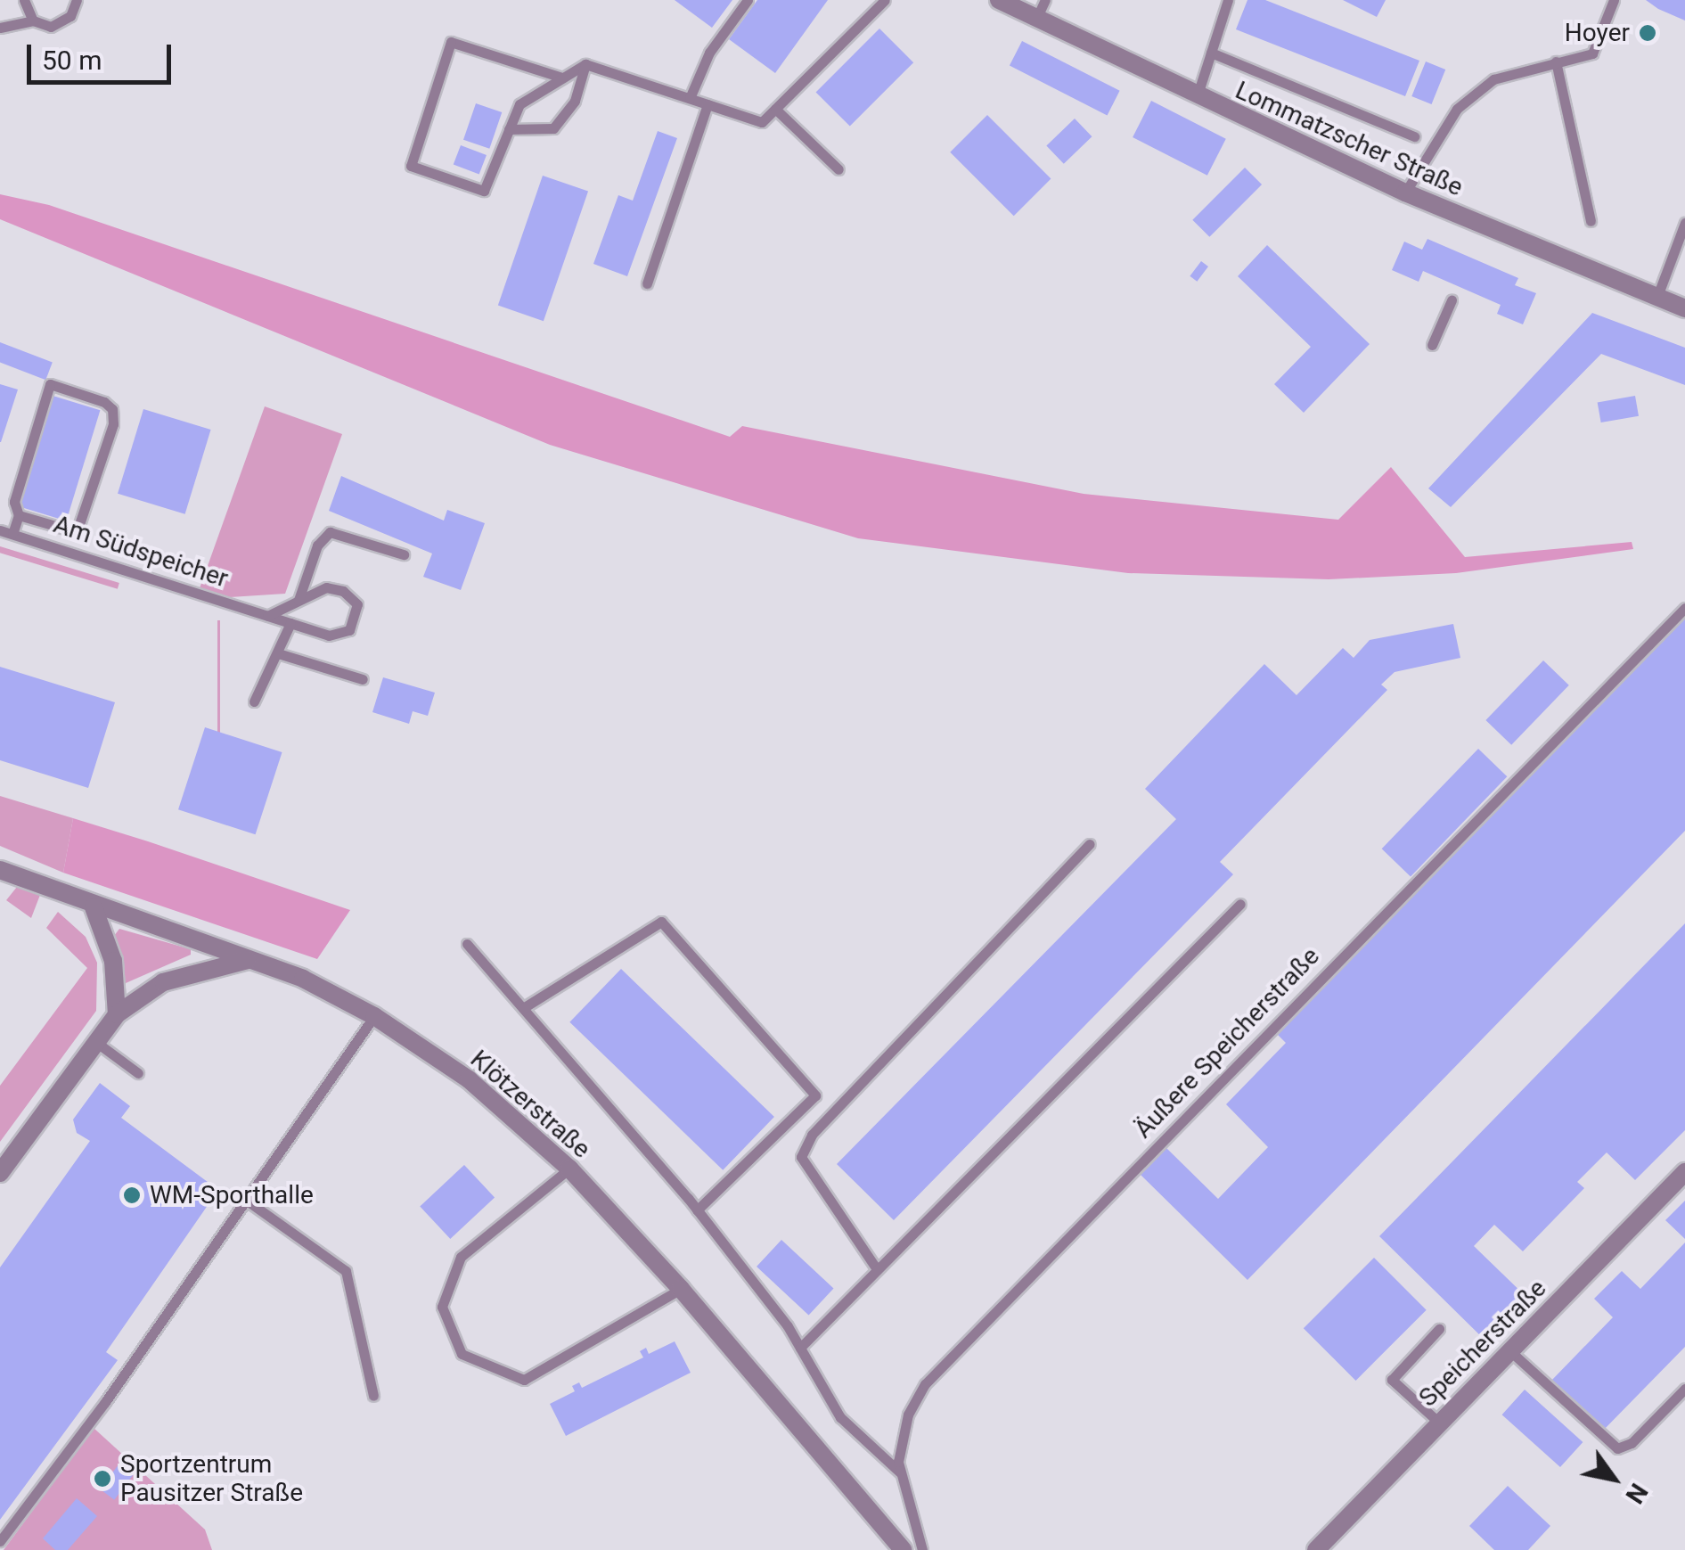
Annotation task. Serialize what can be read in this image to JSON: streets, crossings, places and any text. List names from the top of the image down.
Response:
{
  "streets": {
    "street": ["Lommatzscher Straße", "Klötzerstraße", "Speicherstraße"],
    "lane": ["Am Südspeicher", "Äußere Speicherstraße"]
  },
  "places": ["Hoyer", "WM-Sporthalle", "Sportzentrum Pausitzer Straße"],
  "scale_bar": "50 m",
  "north": "bottom right"
}
